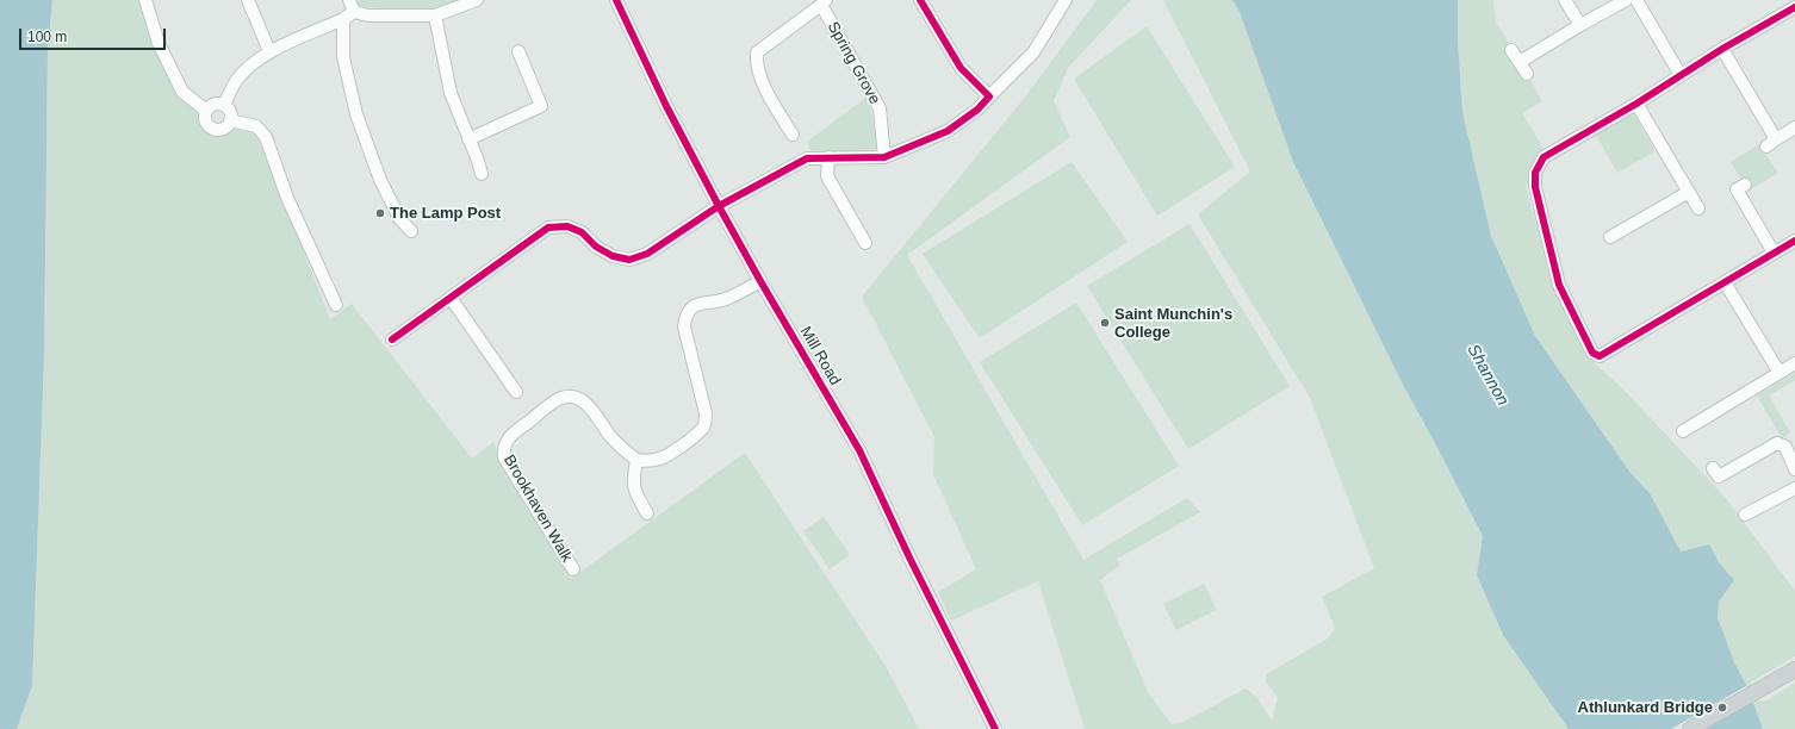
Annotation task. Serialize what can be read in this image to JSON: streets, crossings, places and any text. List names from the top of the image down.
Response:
{
  "streets": {
    "street": ["Spring Grove", "Mill Road", "Brookhaven Walk"]
  },
  "water": ["Shannon"],
  "places": ["The Lamp Post", "Saint Munchin's College", "Athlunkard Bridge"],
  "scale_bar": "100 m"
}
